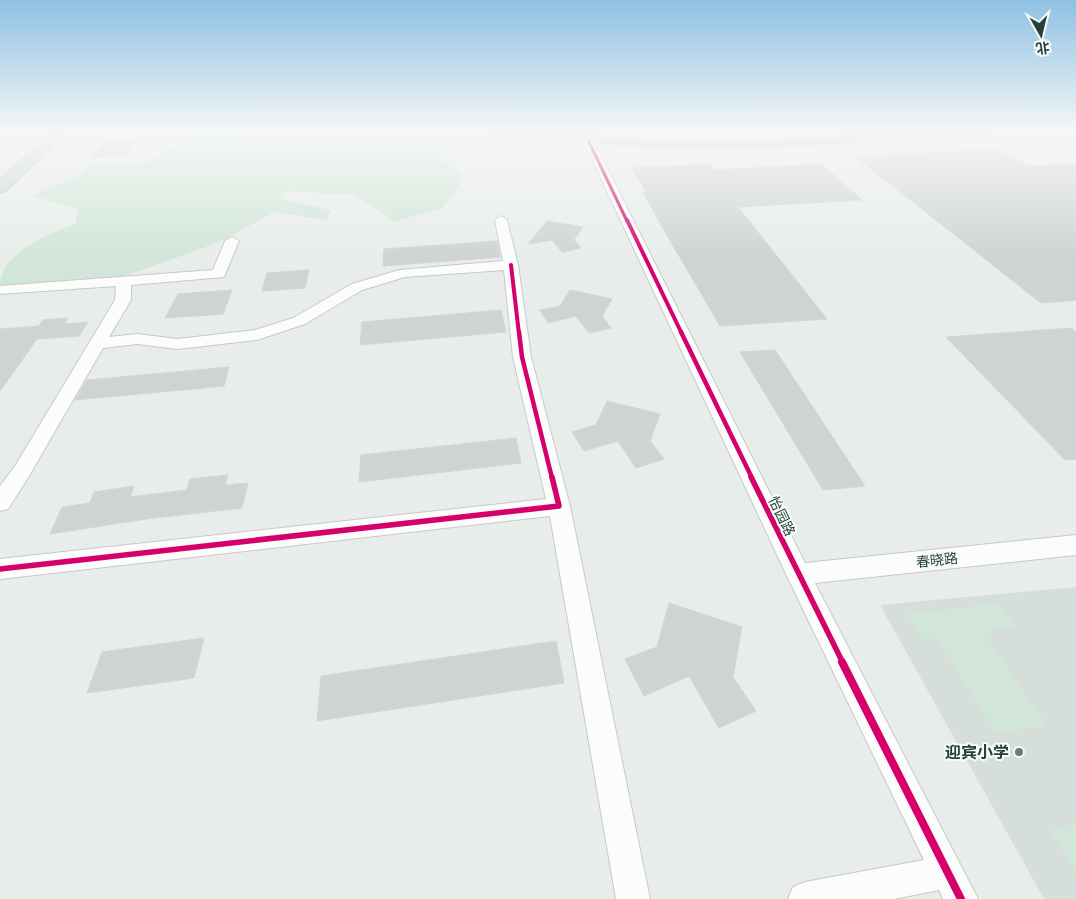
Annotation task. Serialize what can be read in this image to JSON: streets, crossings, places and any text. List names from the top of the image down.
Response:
{
  "streets": {
    "street": ["怡园路", "春晓路"]
  },
  "crossings": [
    ["怡园路", "春晓路"]
  ],
  "places": ["迎宾小学"],
  "north": "bottom"
}
